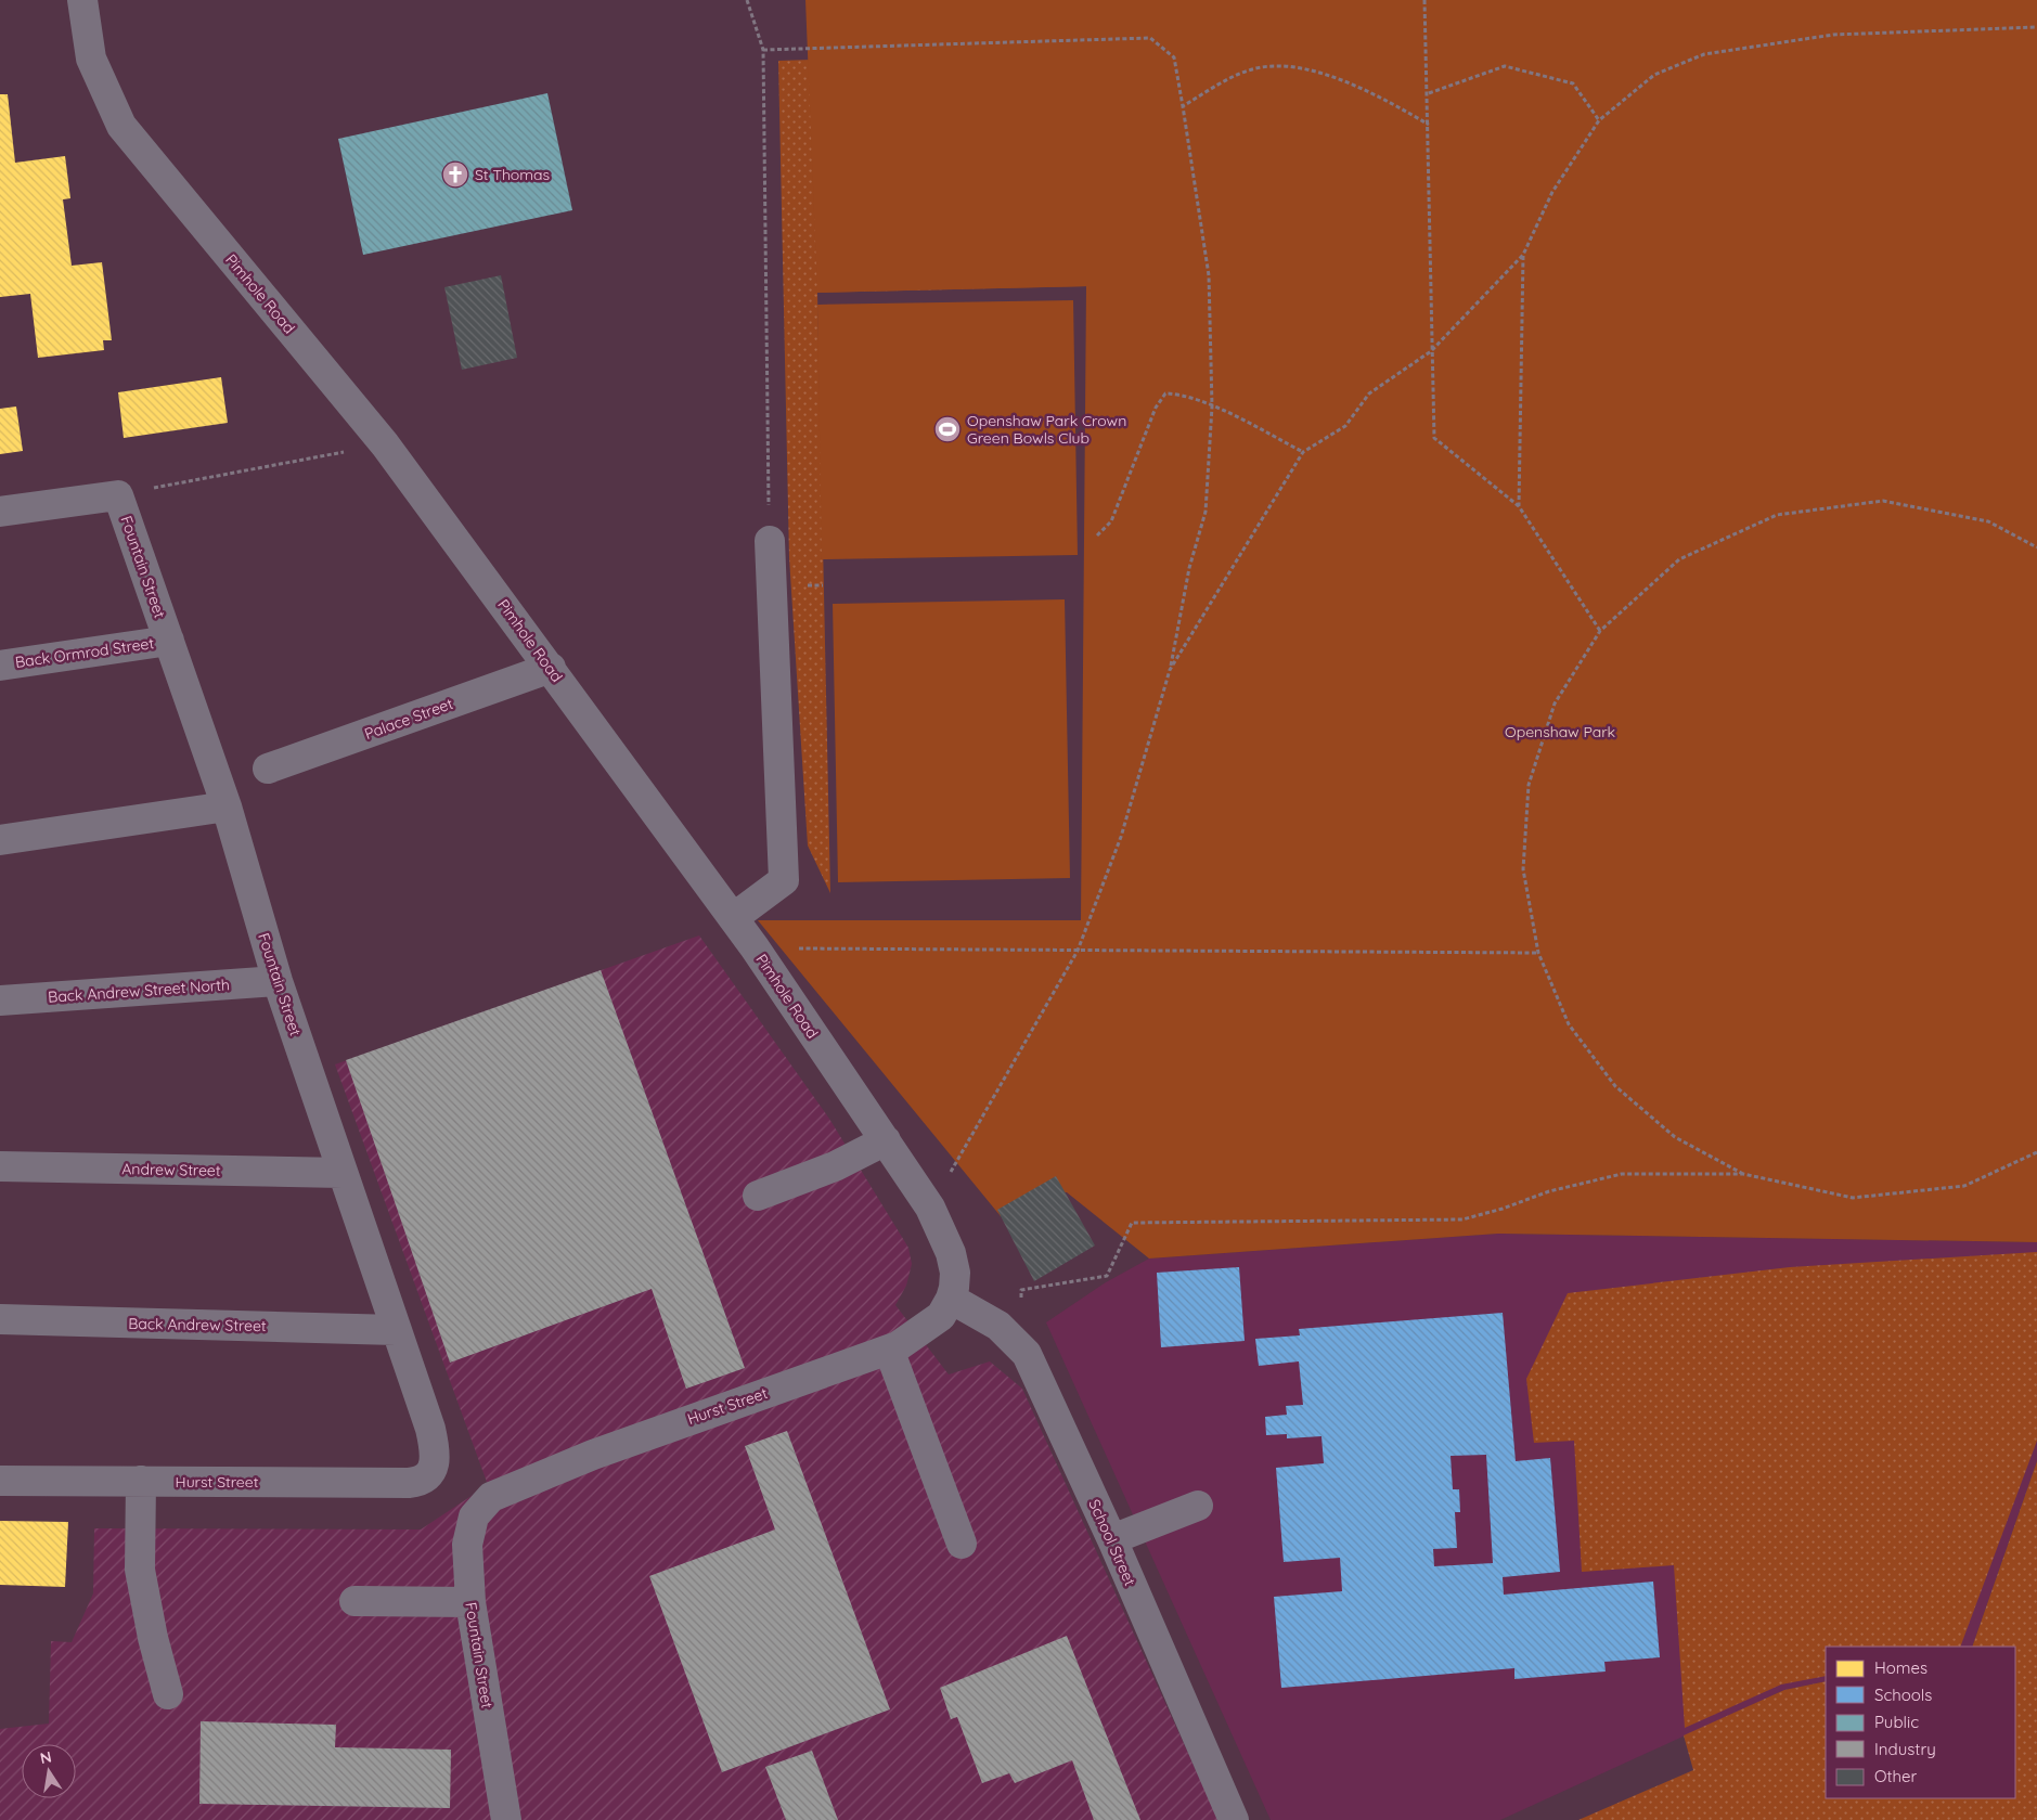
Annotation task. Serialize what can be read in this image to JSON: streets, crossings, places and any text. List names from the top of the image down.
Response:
{
  "streets": {
    "street": [
      "Pimhole Road",
      "Fountain Street",
      "Back Ormrod Street",
      "Palace Street",
      "Back Andrew Street North",
      "Andrew Street",
      "Back Andrew Street",
      "Hurst Street",
      "School Street"
    ]
  },
  "crossings": [
    ["Pimhole Road", "Palace Street"],
    ["Pimhole Road", "Hurst Street"],
    ["Pimhole Road", "School Street"],
    ["Fountain Street", "Back Ormrod Street"],
    ["Fountain Street", "Back Andrew Street North"],
    ["Fountain Street", "Andrew Street"],
    ["Fountain Street", "Back Andrew Street"],
    ["Fountain Street", "Hurst Street"],
    ["Hurst Street", "School Street"]
  ],
  "parks": ["Openshaw Park"],
  "places": {
    "church": ["St Thomas"],
    "sports": ["Openshaw Park Crown Green Bowls Club"]
  },
  "legend": [
    "Homes",
    "Schools",
    "Public",
    "Industry",
    "Other"
  ],
  "north": "top"
}
